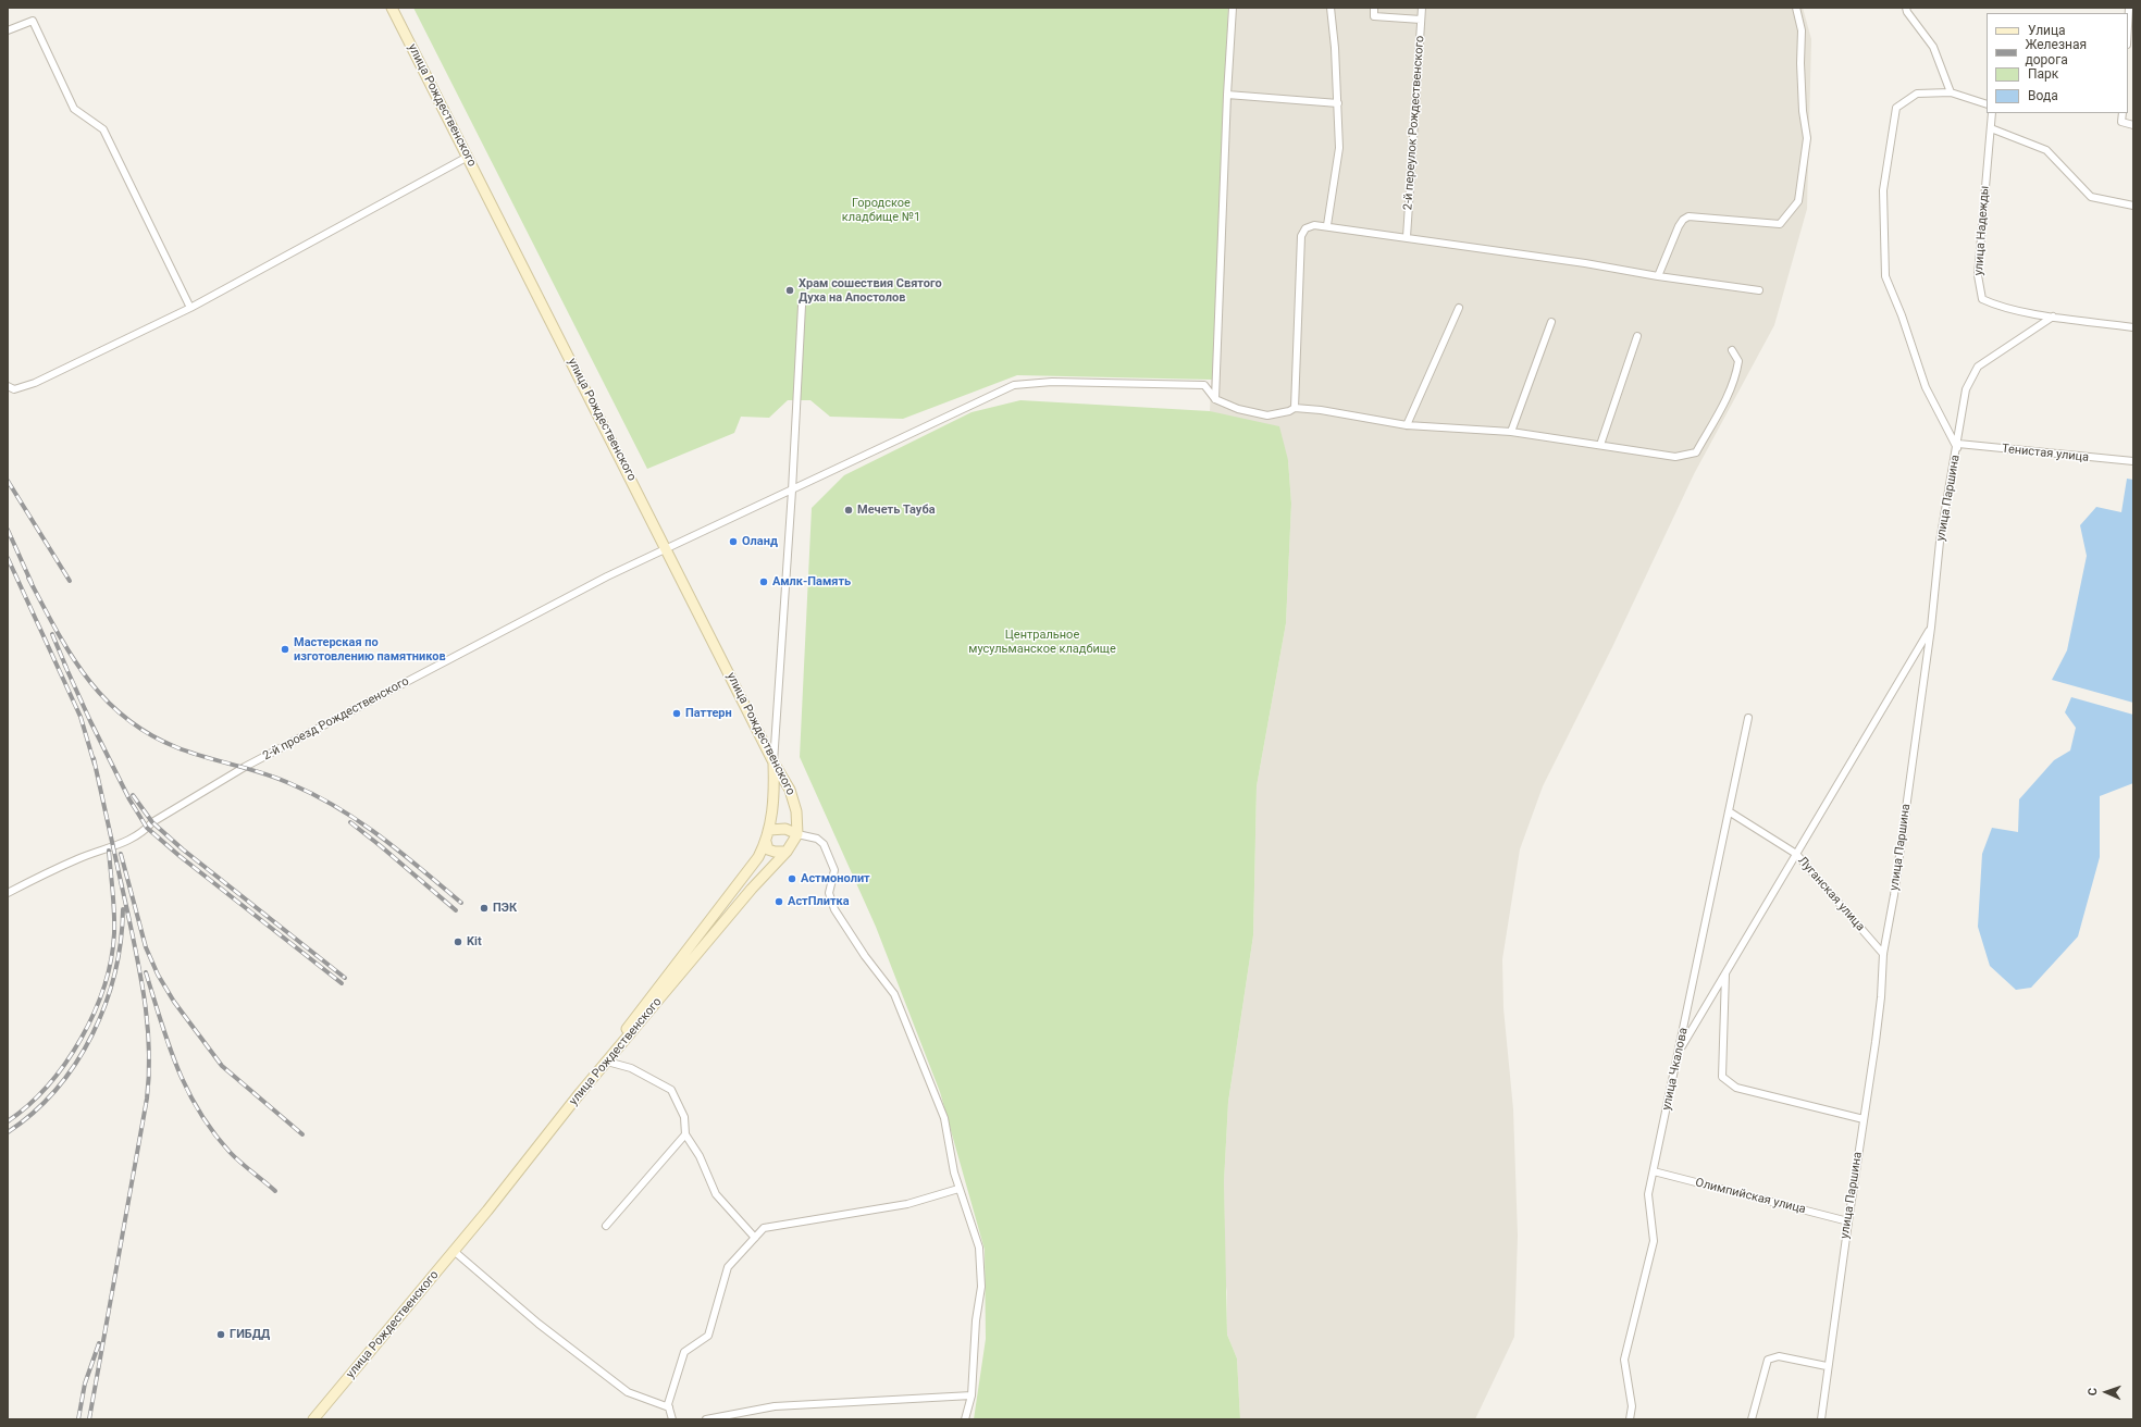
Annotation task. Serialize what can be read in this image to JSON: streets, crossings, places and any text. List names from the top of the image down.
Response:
{
  "streets": {
    "main road": ["улица Рождественского"],
    "street": [
      "2-й переулок Рождественского",
      "улица Надежды",
      "Тенистая улица",
      "улица Паршина",
      "2-й проезд Рождественского",
      "Луганская улица",
      "улица Чкалова",
      "Олимпийская улица"
    ]
  },
  "crossings": [
    ["улица Рождественского", "2-й проезд Рождественского"],
    ["улица Надежды", "улица Паршина"],
    ["Тенистая улица", "улица Паршина"],
    ["улица Паршина", "Луганская улица"],
    ["улица Паршина", "Олимпийская улица"],
    ["Луганская улица", "улица Чкалова"],
    ["улица Чкалова", "Олимпийская улица"]
  ],
  "parks": ["Городское кладбище №1", "Центральное мусульманское кладбище"],
  "places": [
    "Храм сошествия Святого Духа на Апостолов",
    "Мечеть Тауба",
    "Оланд",
    "Амлк-Память",
    "Мастерская по изготовлению памятников",
    "Паттерн",
    "Астмонолит",
    "АстПлитка",
    "ПЭК",
    "Kit",
    "ГИБДД"
  ],
  "legend": [
    "Улица",
    "Железная дорога",
    "Парк",
    "Вода"
  ],
  "north": "left"
}
